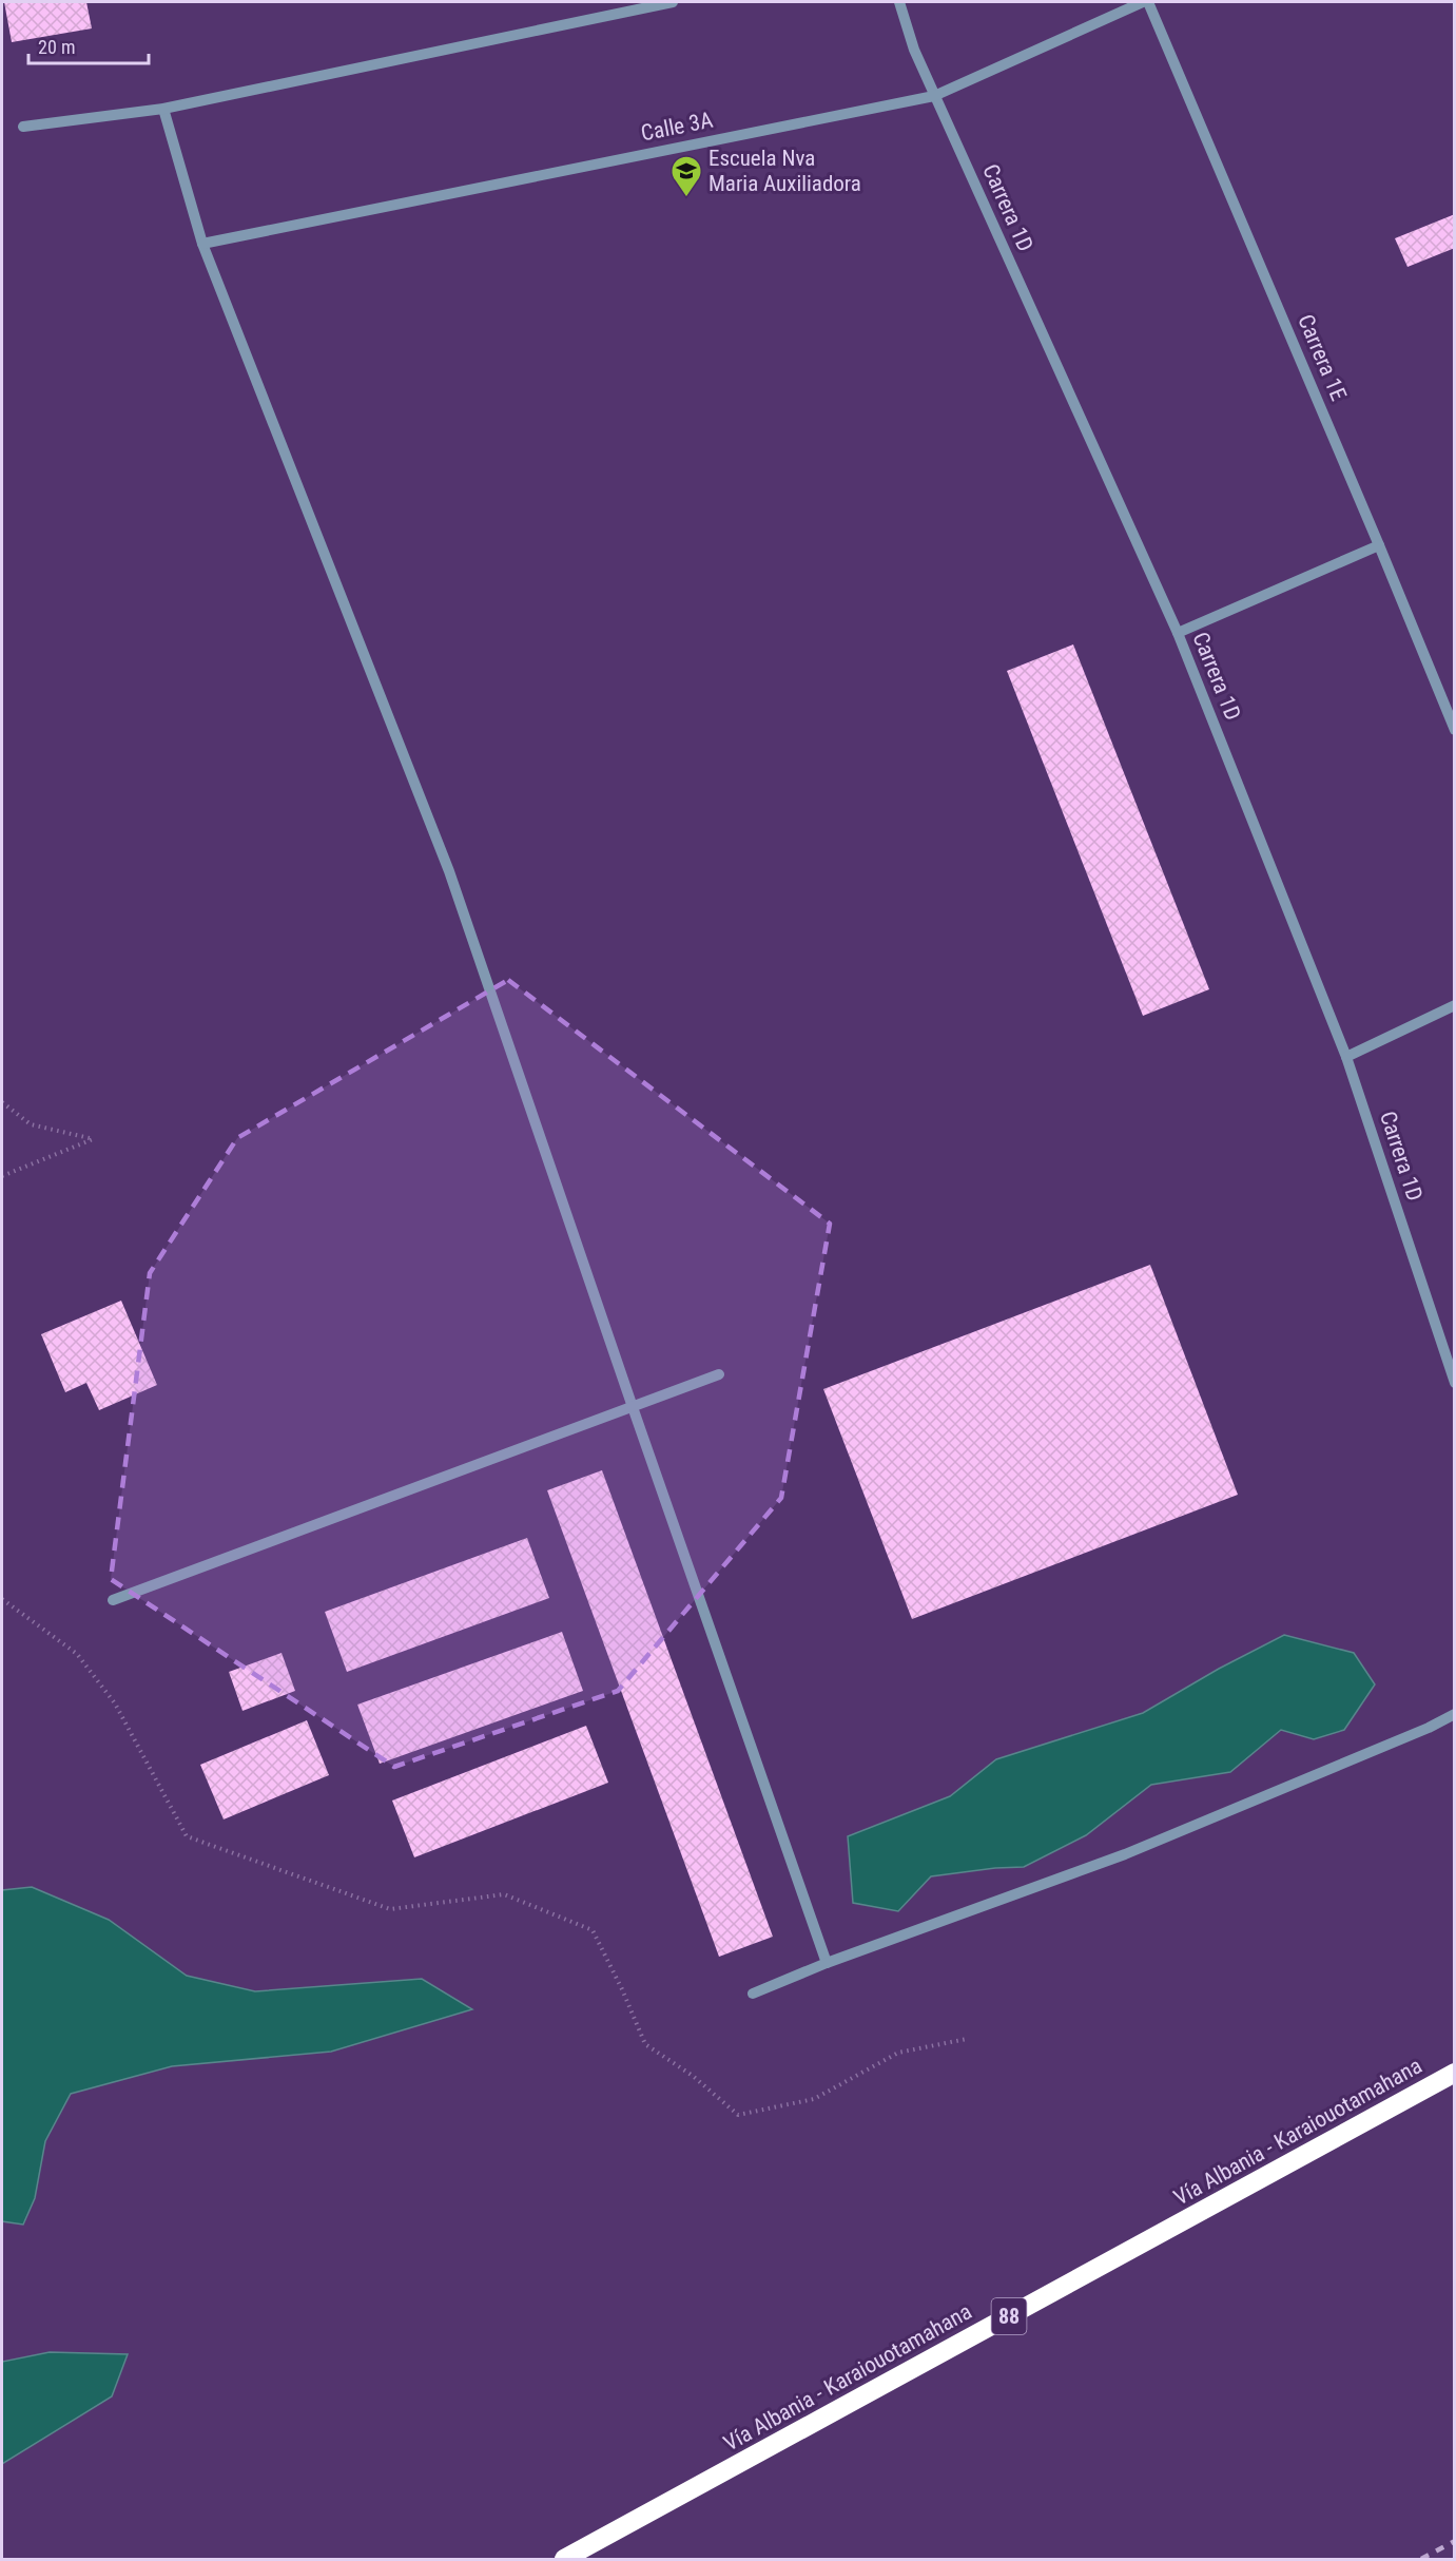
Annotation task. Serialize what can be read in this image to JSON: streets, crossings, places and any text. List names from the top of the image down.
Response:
{
  "streets": {
    "highway": ["Vía Albania - Karaiouotamahana", "88"],
    "street": ["Calle 3A", "Carrera 1D", "Carrera 1E"]
  },
  "crossings": [
    ["Calle 3A", "Carrera 1D"]
  ],
  "places": {
    "school or university": ["Escuela Nva Maria Auxiliadora"]
  },
  "scale_bar": "20 m"
}
